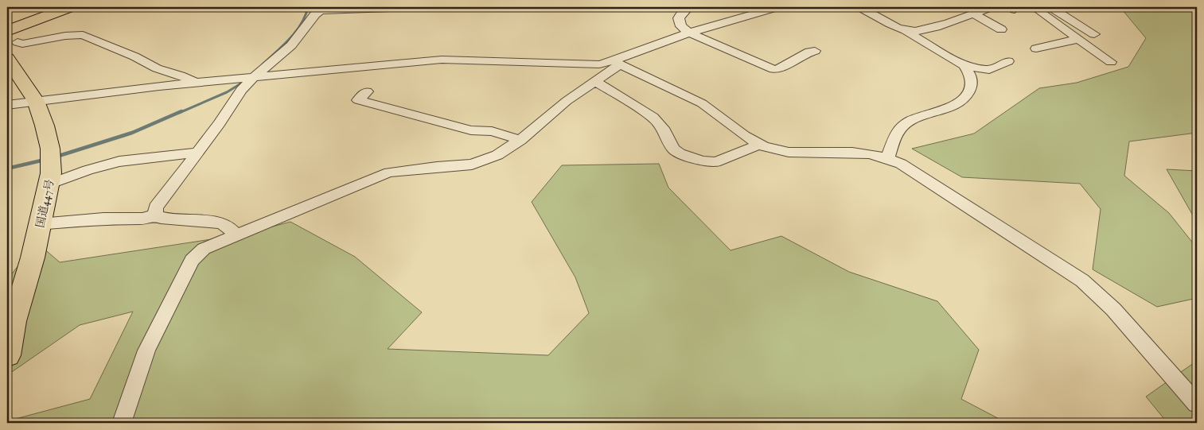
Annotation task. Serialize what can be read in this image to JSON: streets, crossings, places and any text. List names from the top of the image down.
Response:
{
  "streets": {
    "highway": ["国道447号"]
  }
}
